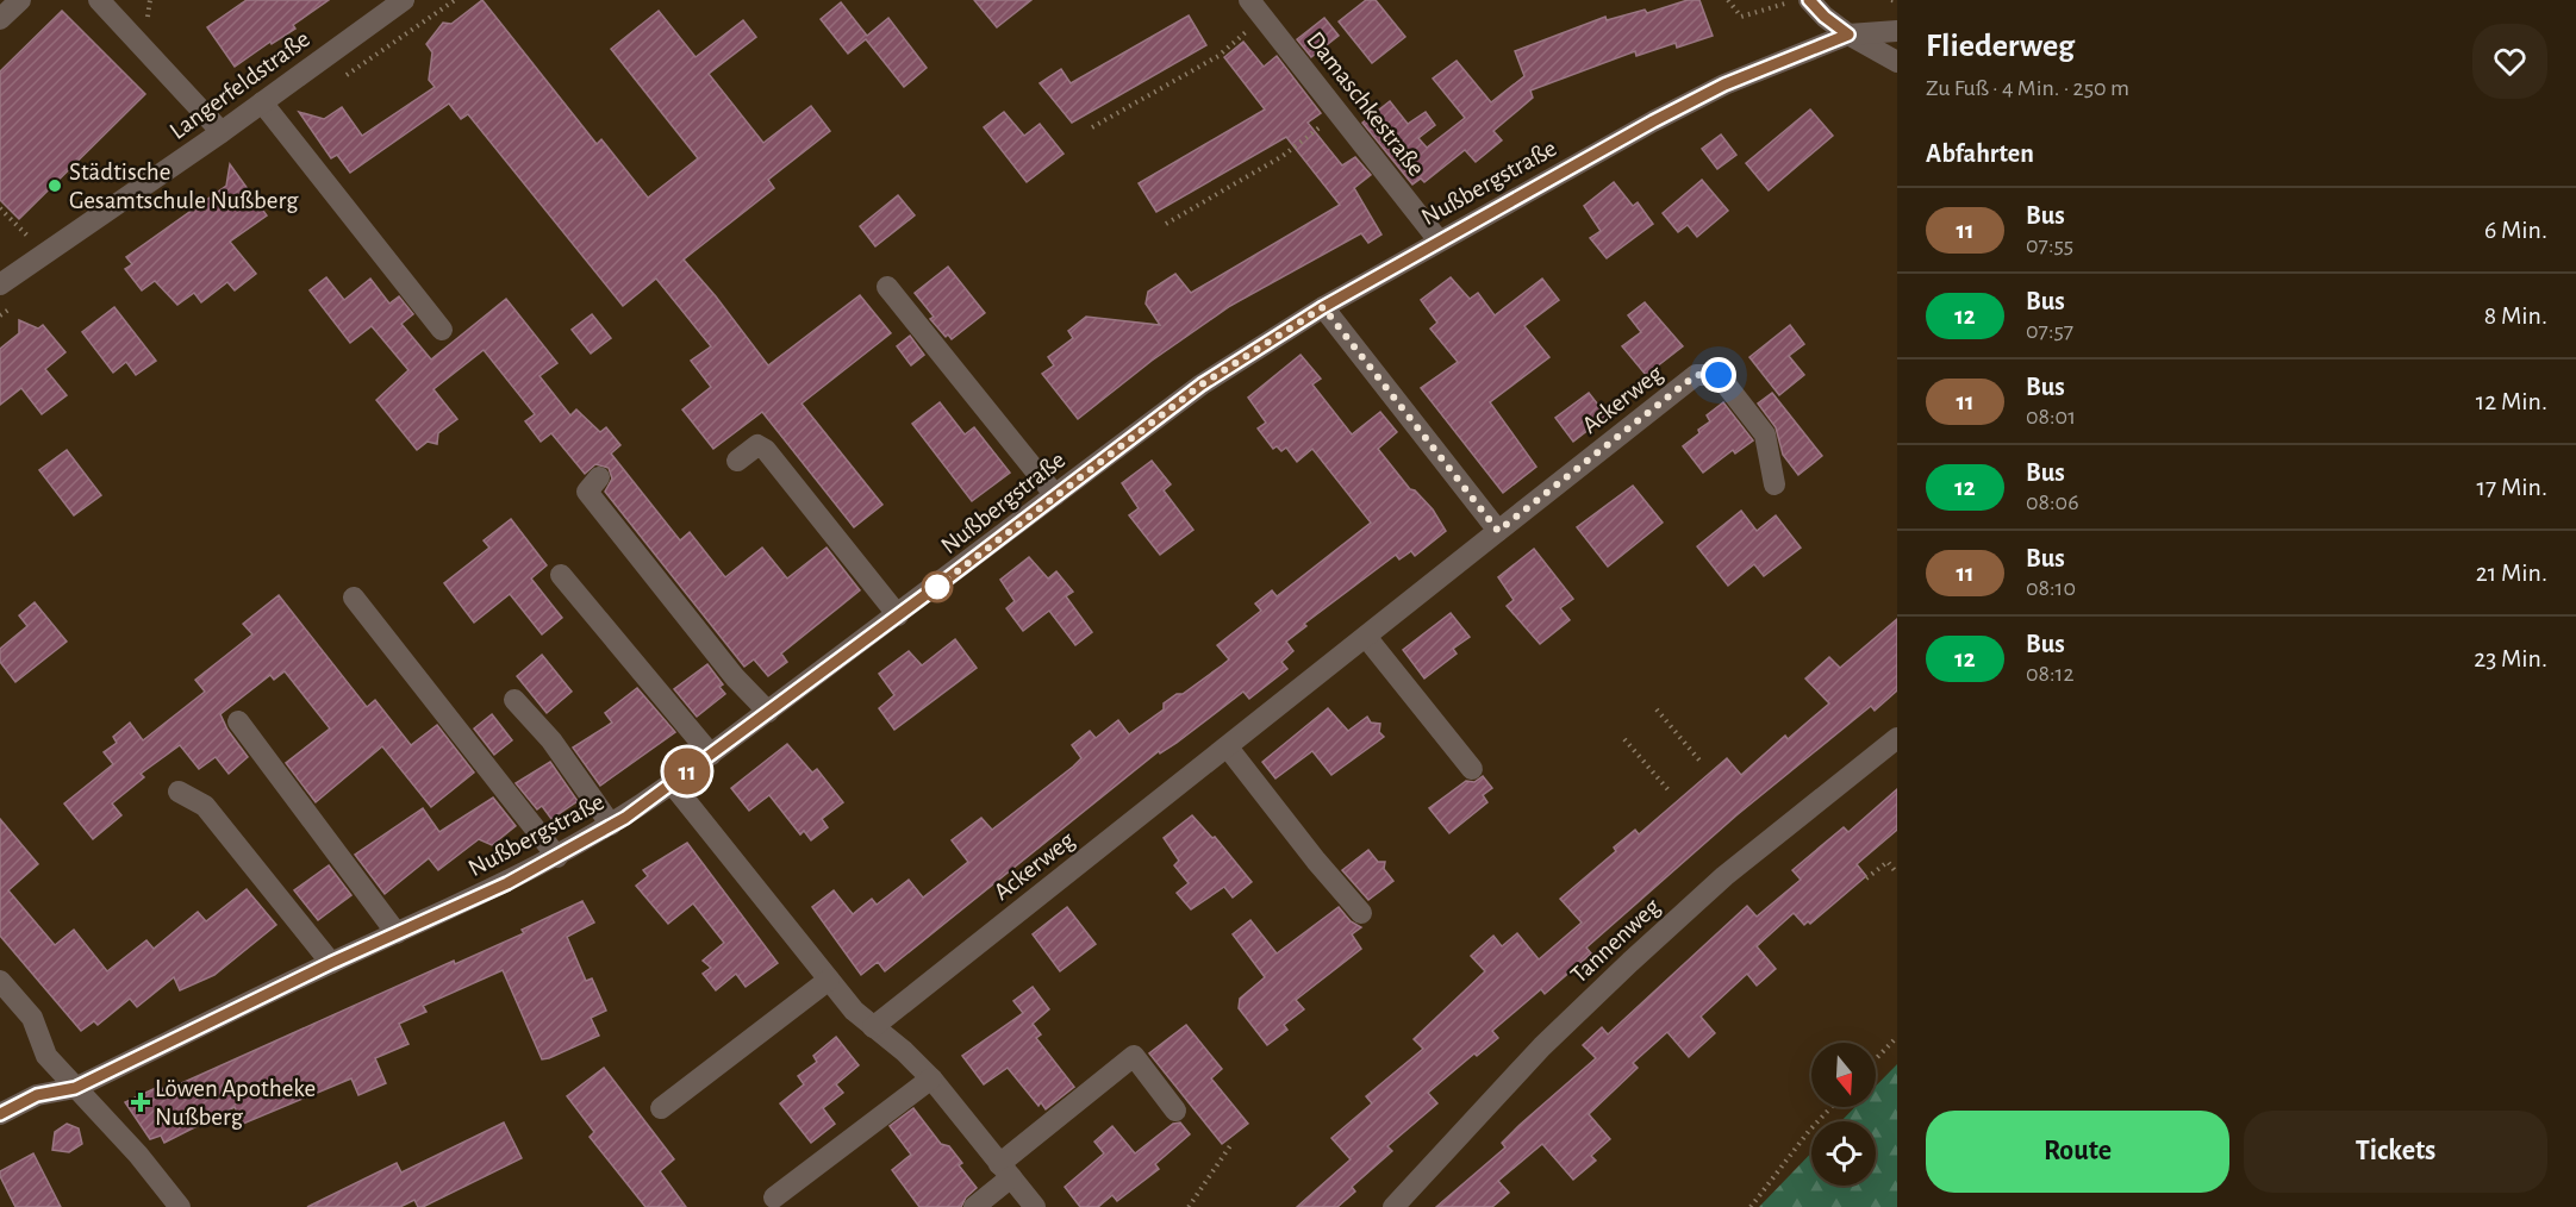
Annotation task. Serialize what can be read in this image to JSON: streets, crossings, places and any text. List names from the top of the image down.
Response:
{
  "streets": {
    "street": [
      "Langerfeldstraße",
      "Damaschkestraße",
      "Nußbergstraße",
      "Ackerweg",
      "Tannenweg"
    ]
  },
  "crossings": [
    ["Damaschkestraße", "Nußbergstraße"]
  ],
  "places": {
    "other": ["Städtische Gesamtschule Nußberg"],
    "health": ["Löwen Apotheke Nußberg"]
  },
  "lines": ["bus line 11"],
  "north": "bottom",
  "page": {
    "on_map": "11",
    "heading": [
      ["Fliederweg", "Zu Fuß · 4 Min. · 250 m"],
      "Abfahrten"
    ],
    "list": [
      {
        "mark": "11",
        "name": "Bus",
        "note": "07:55",
        "value": "6 Min."
      },
      {
        "mark": "12",
        "name": "Bus",
        "note": "07:57",
        "value": "8 Min."
      },
      {
        "mark": "11",
        "name": "Bus",
        "note": "08:01",
        "value": "12 Min."
      },
      {
        "mark": "12",
        "name": "Bus",
        "note": "08:06",
        "value": "17 Min."
      },
      {
        "mark": "11",
        "name": "Bus",
        "note": "08:10",
        "value": "21 Min."
      },
      {
        "mark": "12",
        "name": "Bus",
        "note": "08:12",
        "value": "23 Min."
      }
    ],
    "buttons": ["Route", "Tickets"]
  }
}
